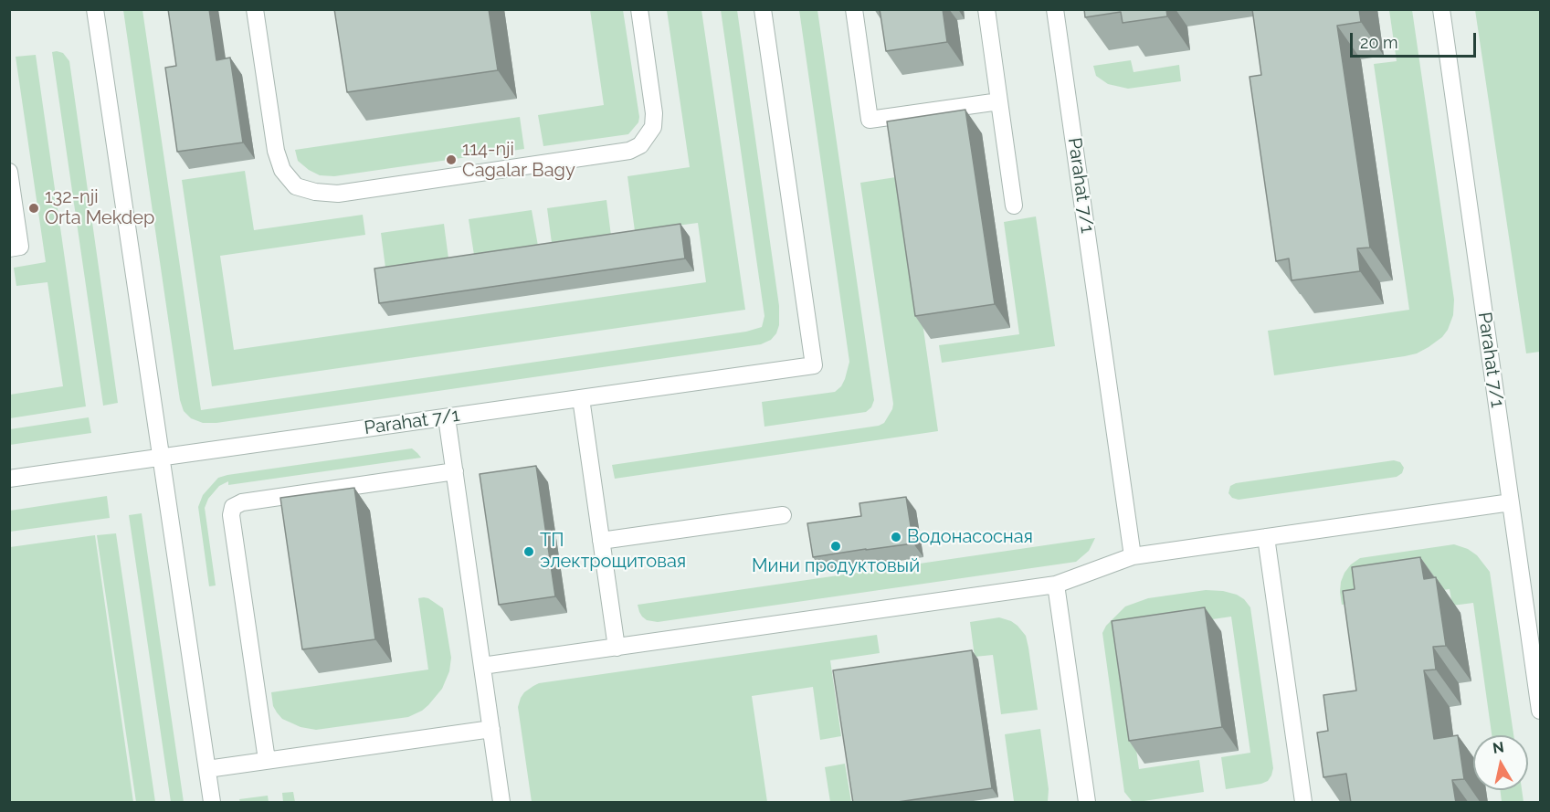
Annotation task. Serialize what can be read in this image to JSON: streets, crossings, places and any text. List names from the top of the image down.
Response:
{
  "streets": {
    "street": ["Parahat 7/1"]
  },
  "places": [
    "114-nji Cagalar Bagy",
    "132-nji Orta Mekdep",
    "Водонасосная",
    "Мини продуктовый",
    "ТП электрощитовая"
  ],
  "scale_bar": "20 m",
  "north": "top"
}
